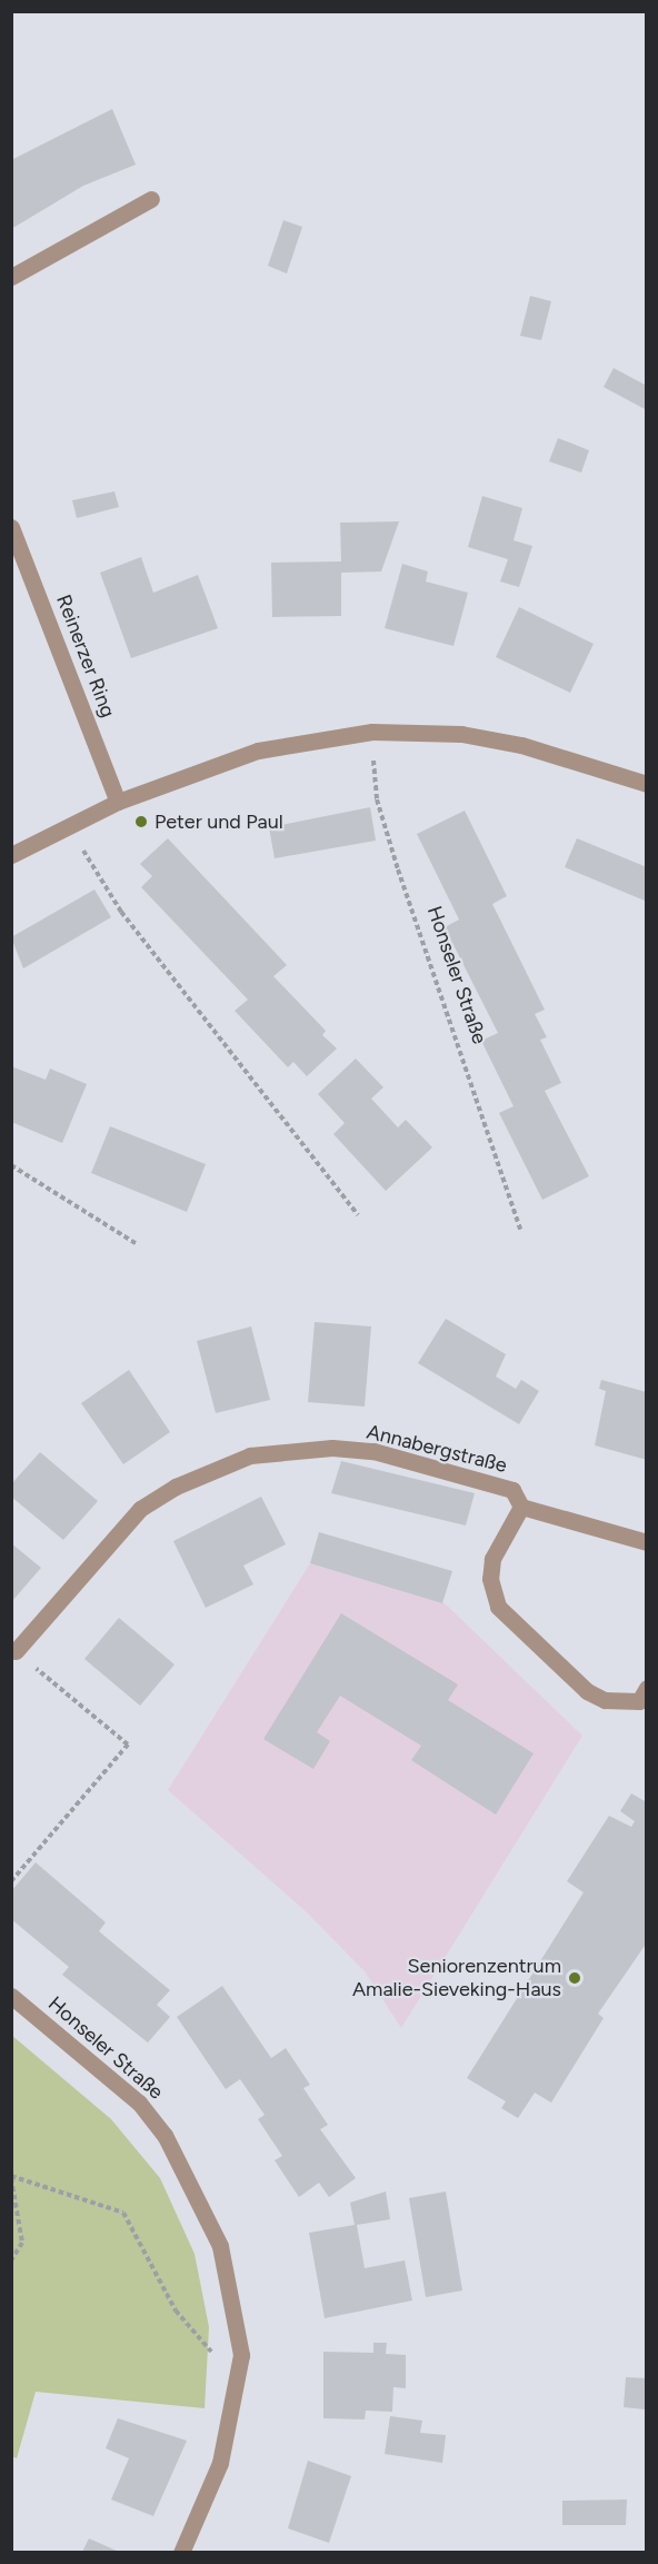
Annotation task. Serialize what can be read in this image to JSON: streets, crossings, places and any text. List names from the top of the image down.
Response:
{
  "streets": {
    "street": ["Reinerzer Ring", "Honseler Straße", "Annabergstraße"]
  },
  "places": ["Peter und Paul", "Seniorenzentrum Amalie-Sieveking-Haus"]
}
